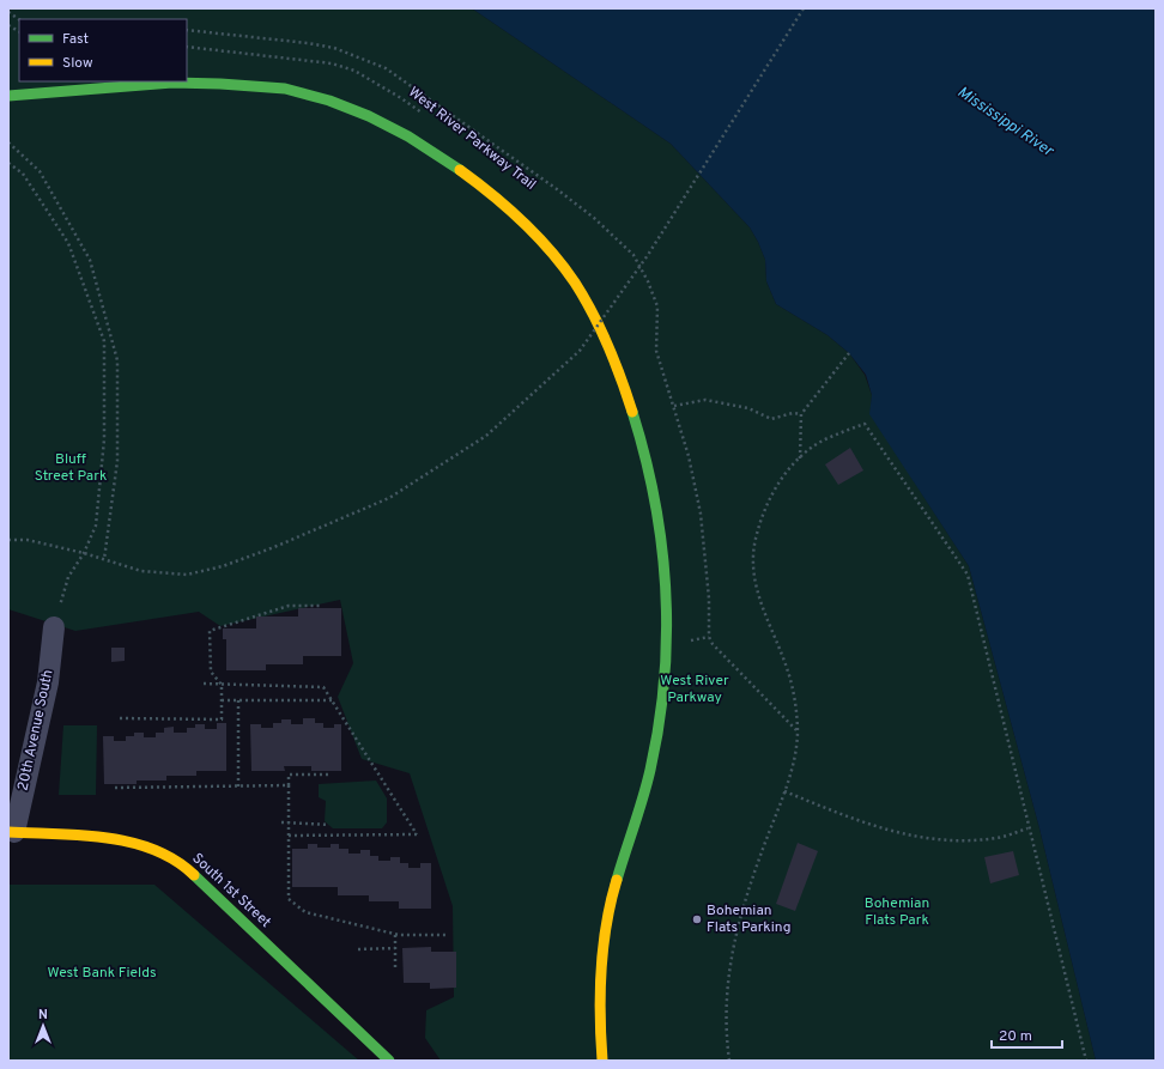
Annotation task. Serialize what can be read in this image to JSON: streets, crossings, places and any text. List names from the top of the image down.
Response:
{
  "streets": {
    "street": ["20th Avenue South", "South 1st Street"],
    "path": ["West River Parkway Trail"]
  },
  "crossings": [
    ["20th Avenue South", "South 1st Street"]
  ],
  "water": ["Mississippi River"],
  "parks": [
    "Bluff Street Park",
    "West River Parkway",
    "Bohemian Flats Park",
    "West Bank Fields"
  ],
  "places": ["Bohemian Flats Parking"],
  "legend": ["Fast", "Slow"],
  "scale_bar": "20 m",
  "north": "top"
}
